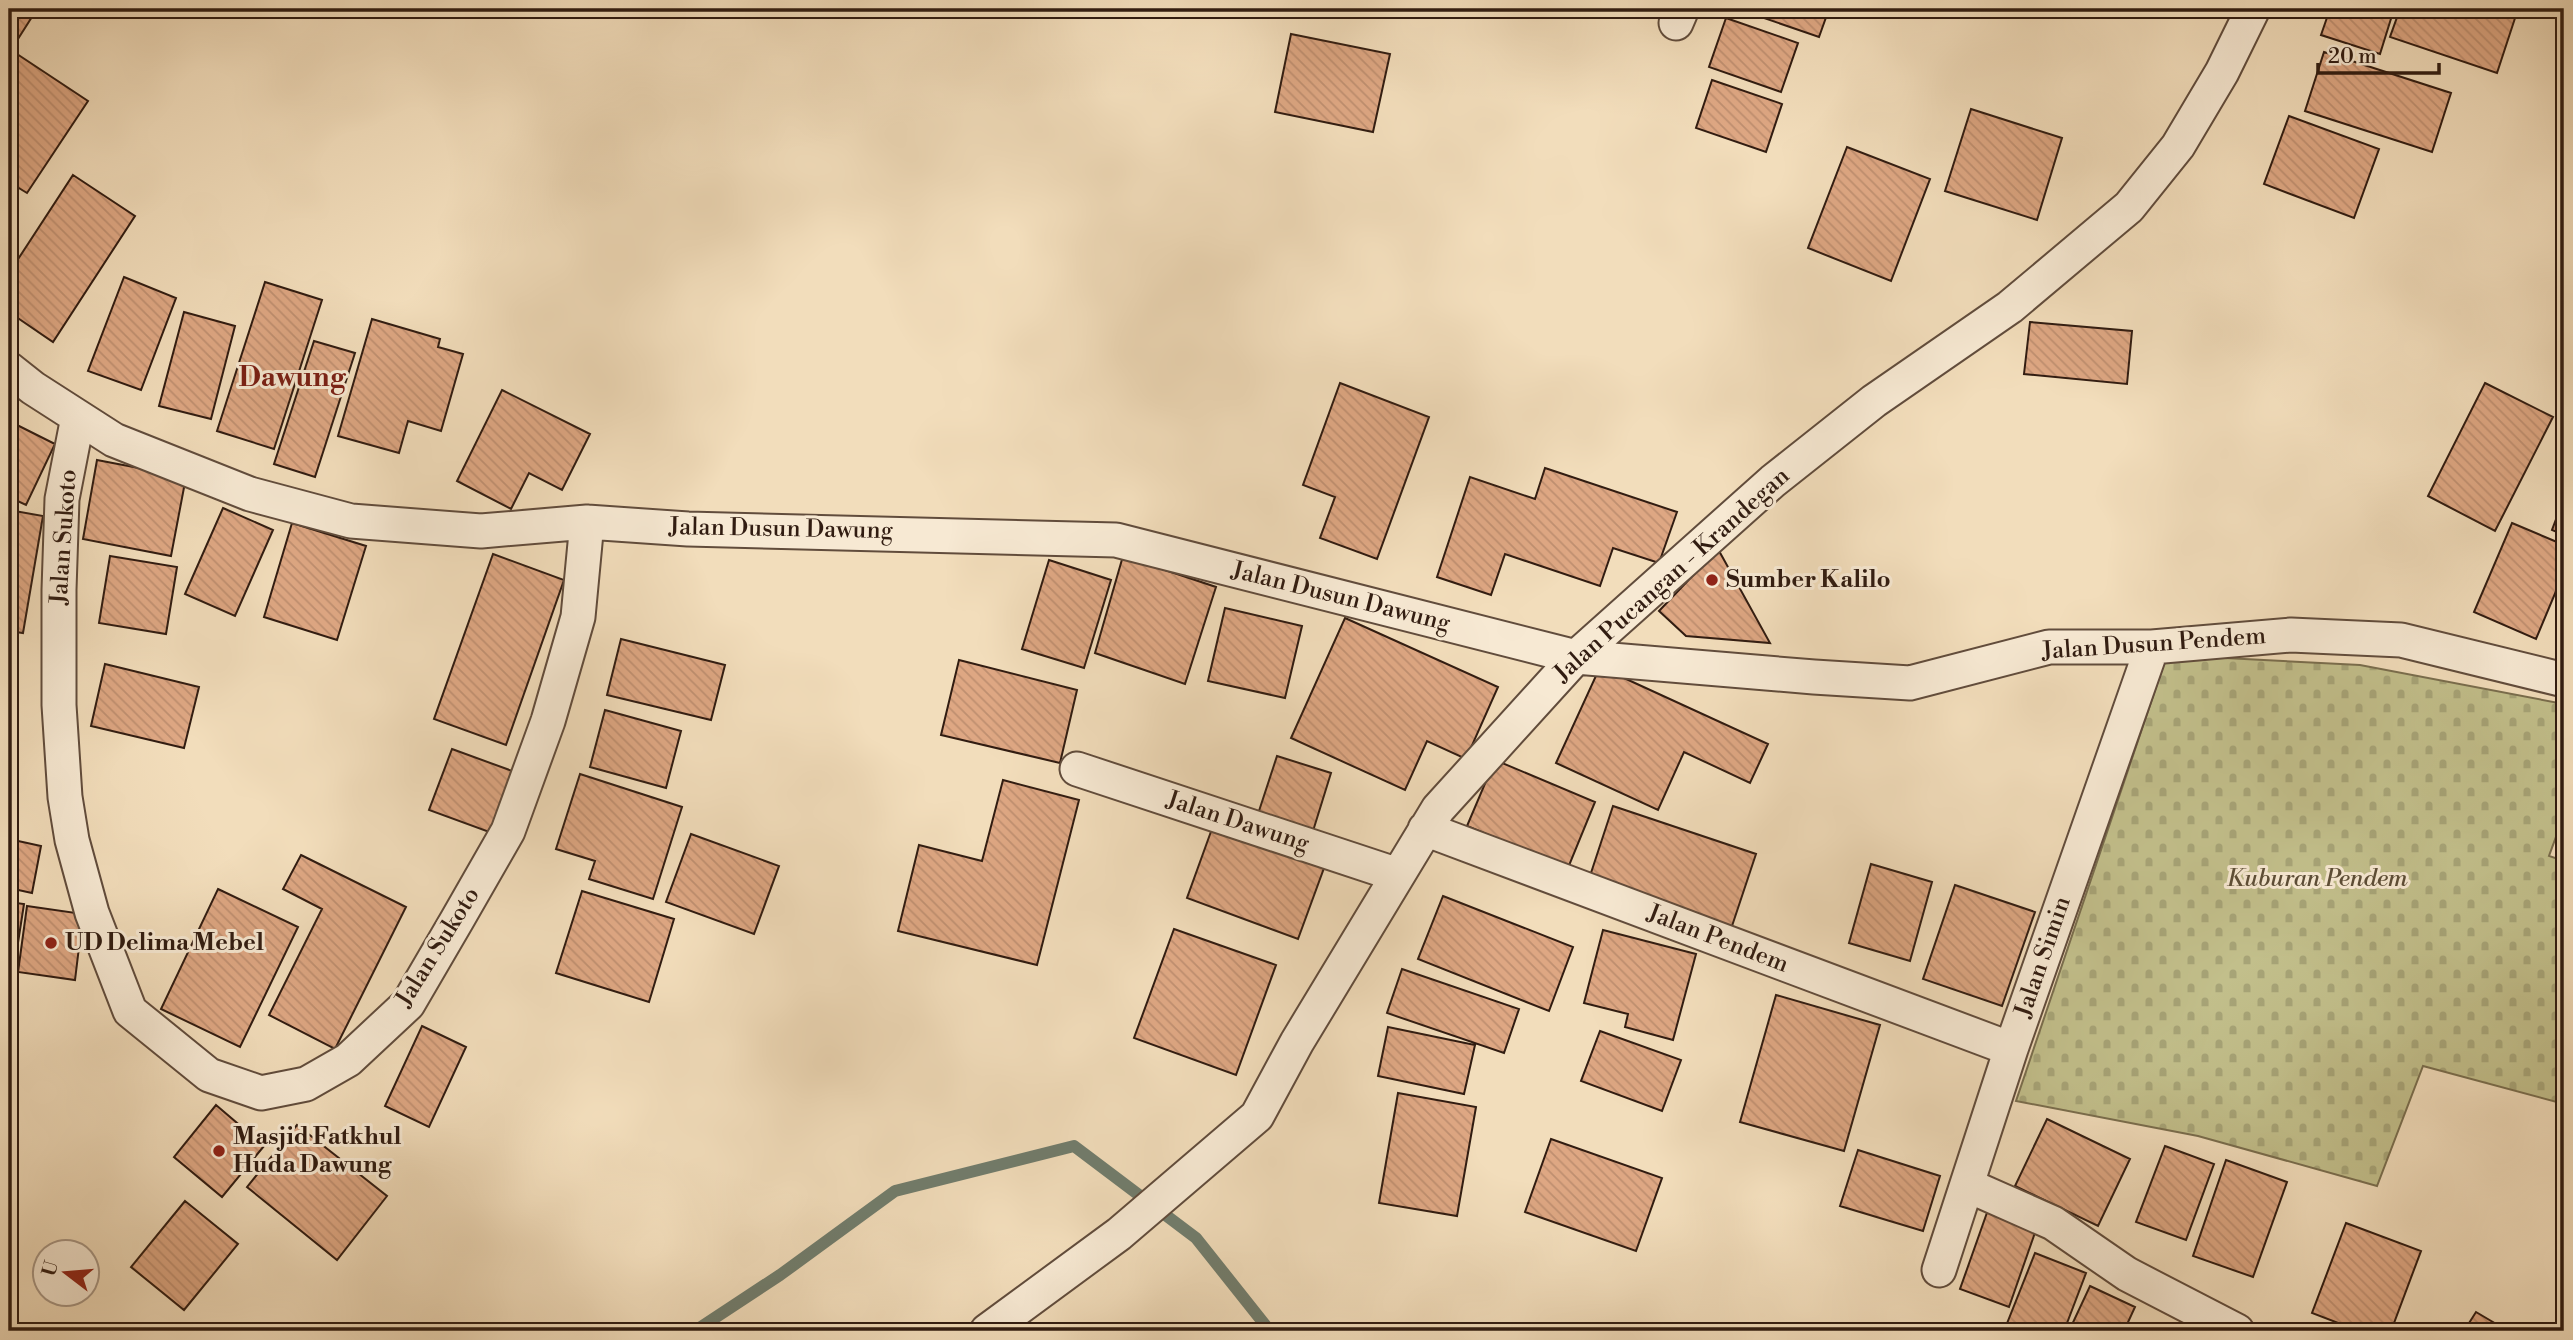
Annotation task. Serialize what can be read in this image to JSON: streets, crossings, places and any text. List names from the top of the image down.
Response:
{
  "streets": {
    "street": [
      "Jalan Dusun Dawung",
      "Jalan Sukoto",
      "Jalan Pucangan - Krandegan",
      "Jalan Dusun Pendem",
      "Jalan Dawung",
      "Jalan Pendem",
      "Jalan Simin"
    ]
  },
  "crossings": [
    ["Jalan Dusun Dawung", "Jalan Sukoto"],
    ["Jalan Dusun Dawung", "Jalan Pucangan - Krandegan"],
    ["Jalan Dusun Dawung", "Jalan Dusun Pendem"],
    ["Jalan Pucangan - Krandegan", "Jalan Dusun Pendem"],
    ["Jalan Pucangan - Krandegan", "Jalan Dawung"],
    ["Jalan Pucangan - Krandegan", "Jalan Pendem"],
    ["Jalan Dusun Pendem", "Jalan Simin"],
    ["Jalan Pendem", "Jalan Simin"]
  ],
  "districts": ["Dawung"],
  "parks": ["Kuburan Pendem"],
  "places": ["Sumber Kalilo", "UD Delima Mebel", "Masjid Fatkhul Huda Dawung"],
  "scale_bar": "20 m",
  "north": "left"
}
